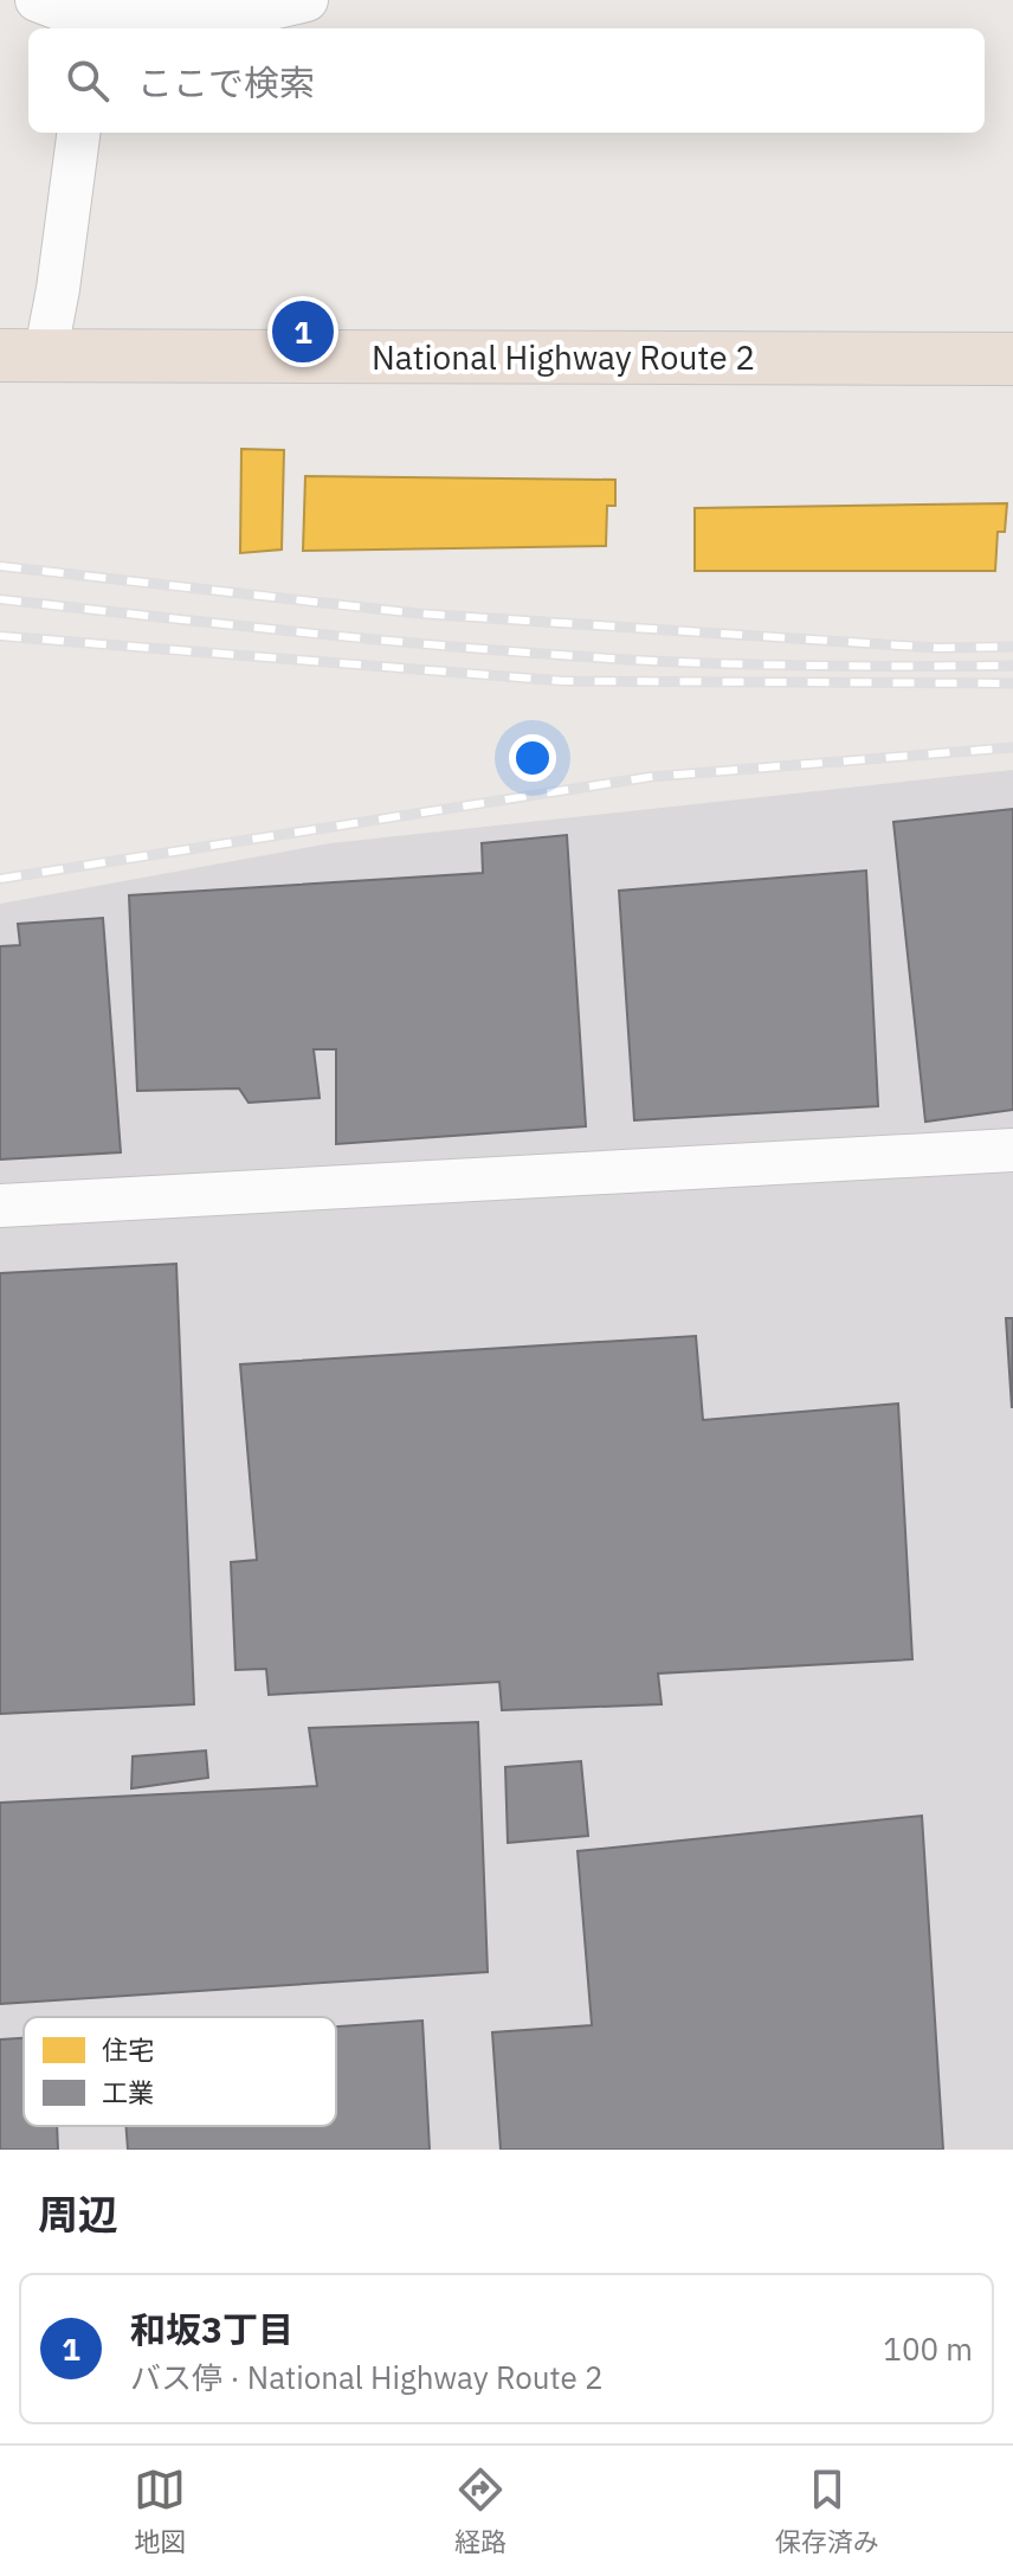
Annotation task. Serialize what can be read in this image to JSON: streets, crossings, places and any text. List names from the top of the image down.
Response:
{
  "streets": {
    "highway": ["National Highway Route 2"]
  },
  "legend": ["住宅", "工業"],
  "page": {
    "search": "ここで検索",
    "pins": "1",
    "heading": "周辺",
    "list": [
      {
        "mark": "1",
        "name": "和坂3丁目",
        "note": "バス停 · National Highway Route 2",
        "value": "100 m"
      }
    ],
    "nav": ["地図", "経路", "保存済み"]
  }
}
